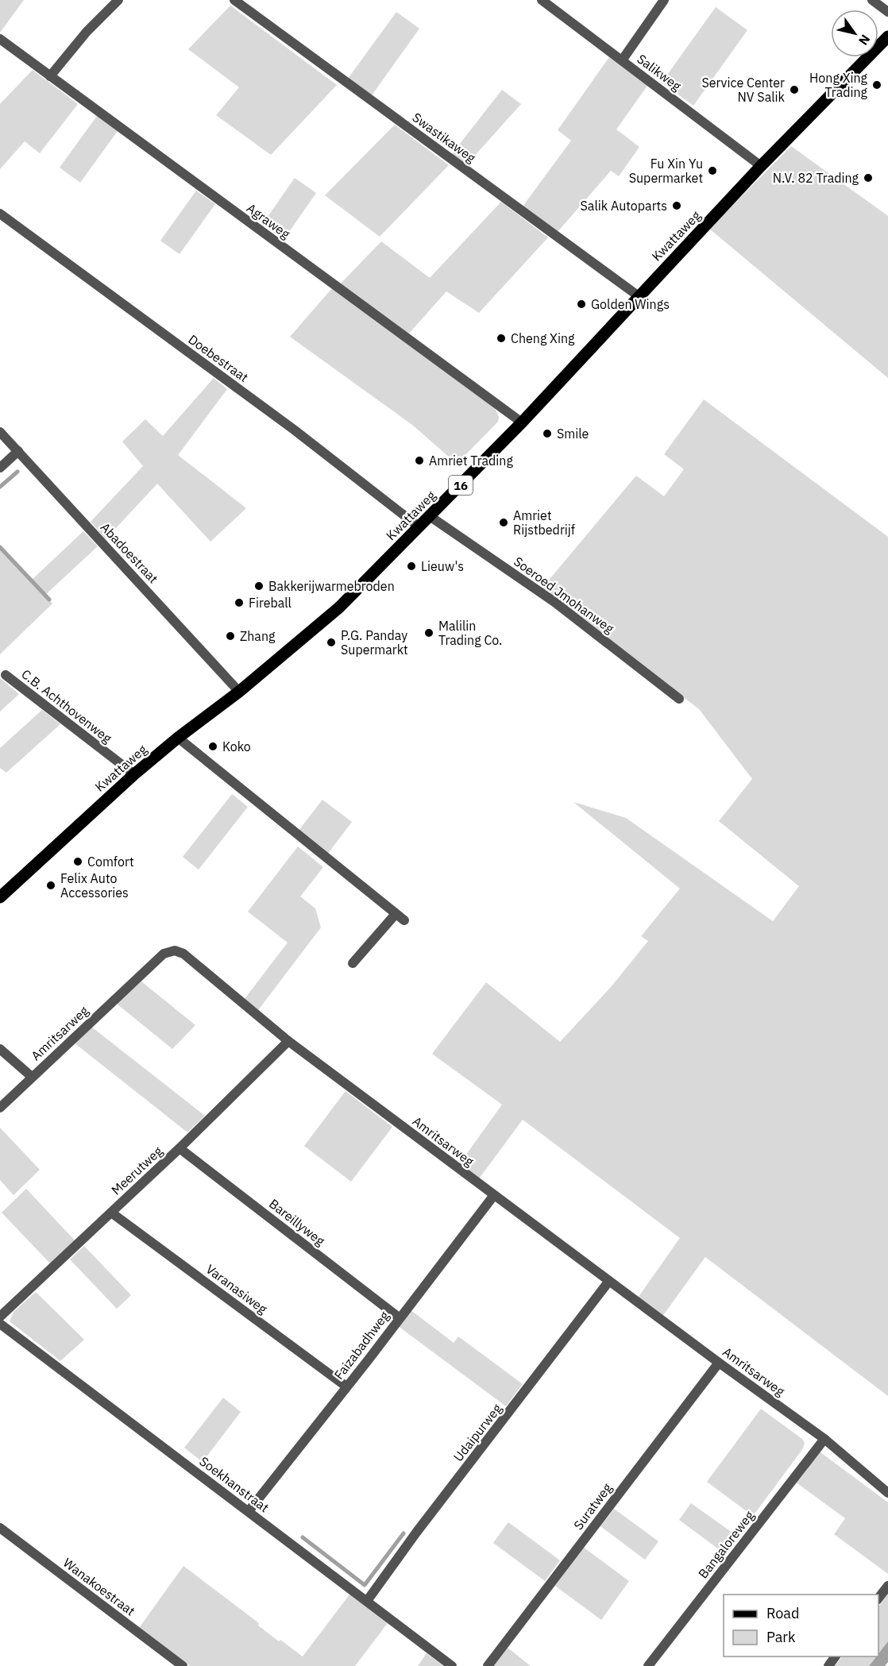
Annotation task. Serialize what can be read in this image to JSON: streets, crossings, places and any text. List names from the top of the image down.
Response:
{
  "streets": {
    "main road": ["Kwattaweg", "16"],
    "street": [
      "Salikweg",
      "Swastikaweg",
      "Agraweg",
      "Doebestraat",
      "Abadoestraat",
      "Soeroed Jmohanweg",
      "C.B. Achthovenweg",
      "Amritsarweg",
      "Meerutweg",
      "Bareillyweg",
      "Varanasiweg",
      "Faizabadhweg",
      "Udaipurweg",
      "Soekhanstraat",
      "Suratweg",
      "Bangaloreweg",
      "Wanakoestraat"
    ]
  },
  "crossings": [
    ["Salikweg", "Kwattaweg"],
    ["Swastikaweg", "Kwattaweg"],
    ["Agraweg", "Kwattaweg"],
    ["Kwattaweg", "Doebestraat"],
    ["Kwattaweg", "Abadoestraat"],
    ["Kwattaweg", "Soeroed Jmohanweg"],
    ["Kwattaweg", "C.B. Achthovenweg"],
    ["Amritsarweg", "Meerutweg"],
    ["Amritsarweg", "Faizabadhweg"],
    ["Amritsarweg", "Udaipurweg"],
    ["Amritsarweg", "Suratweg"],
    ["Amritsarweg", "Bangaloreweg"],
    ["Meerutweg", "Bareillyweg"],
    ["Meerutweg", "Varanasiweg"],
    ["Bareillyweg", "Faizabadhweg"],
    ["Varanasiweg", "Faizabadhweg"],
    ["Faizabadhweg", "Soekhanstraat"],
    ["Udaipurweg", "Soekhanstraat"]
  ],
  "places": [
    "Hong Xing Trading",
    "Service Center NV Salik",
    "Fu Xin Yu Supermarket",
    "N.V. 82 Trading",
    "Salik Autoparts",
    "Golden Wings",
    "Cheng Xing",
    "Smile",
    "Amriet Trading",
    "Amriet Rijstbedrijf",
    "Lieuw's",
    "Bakkerijwarmebroden",
    "Fireball",
    "Malilin Trading Co.",
    "Zhang",
    "P.G. Panday Supermarkt",
    "Koko",
    "Comfort",
    "Felix Auto Accessories"
  ],
  "legend": ["Road", "Park"],
  "north": "bottom right"
}
